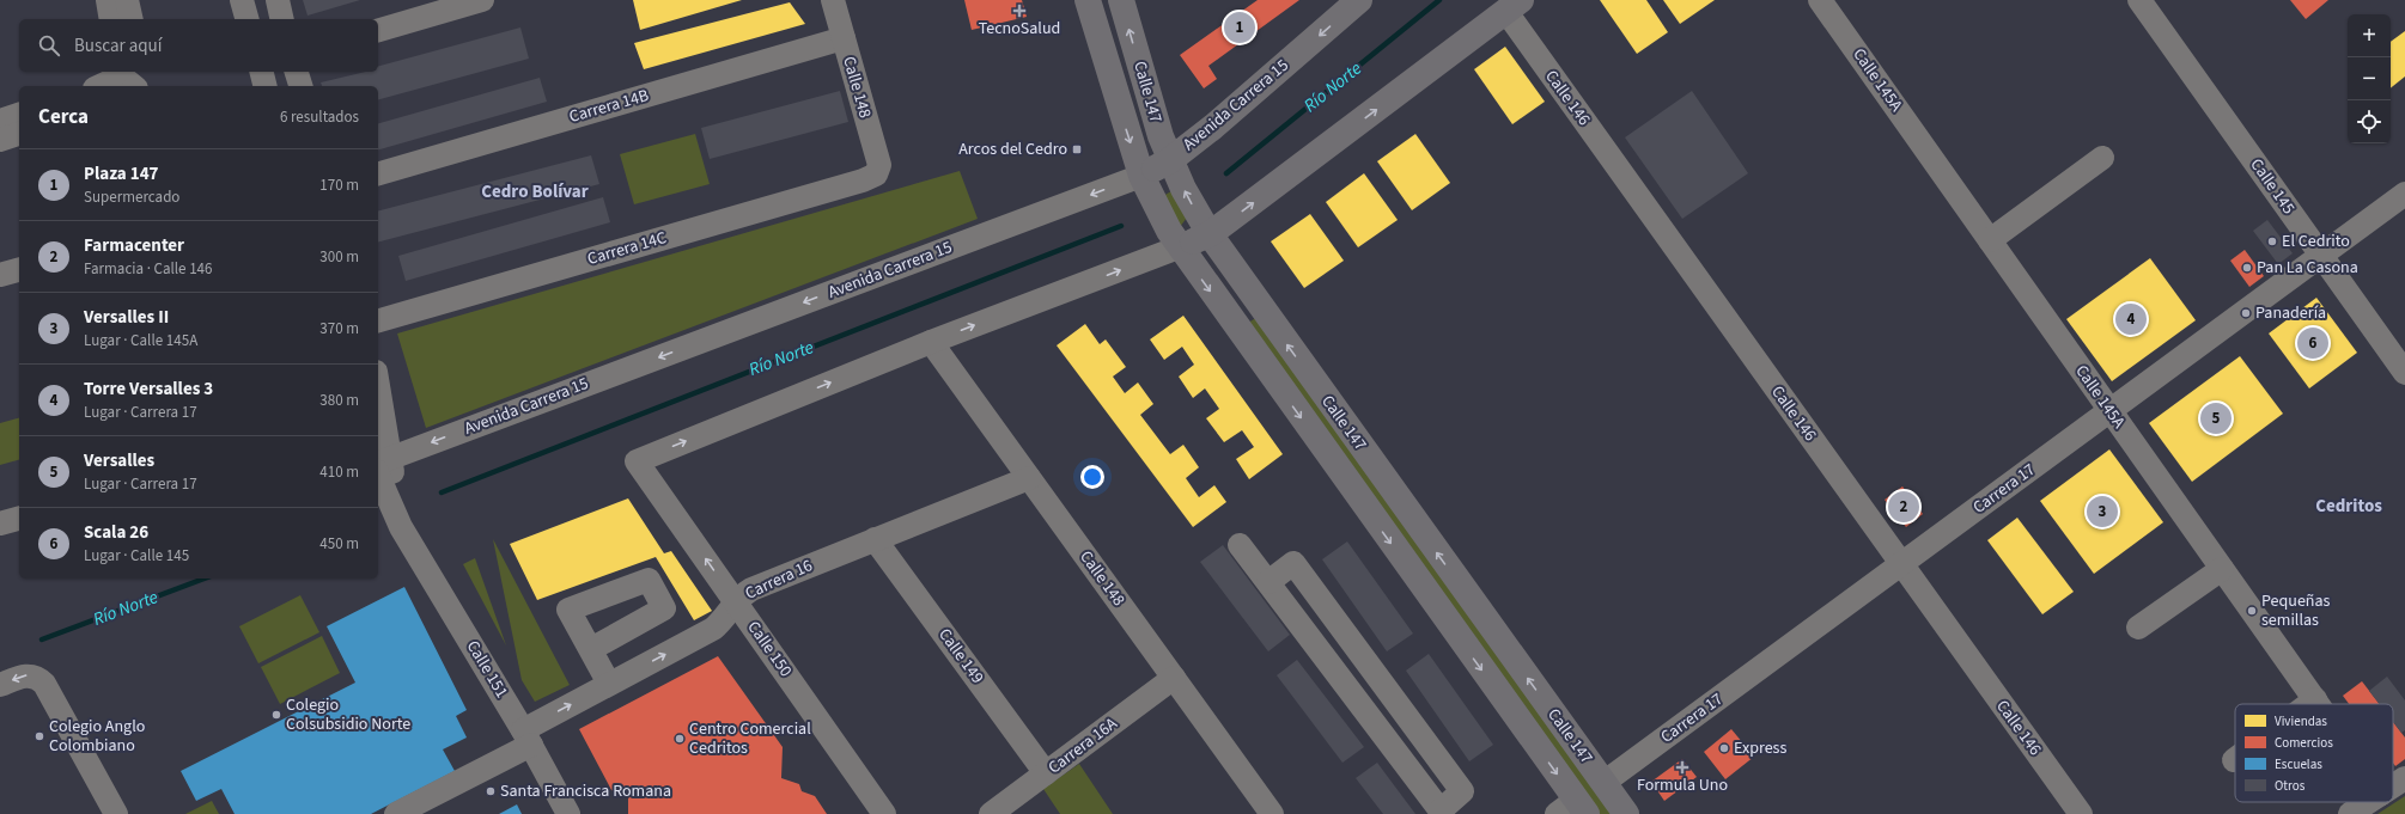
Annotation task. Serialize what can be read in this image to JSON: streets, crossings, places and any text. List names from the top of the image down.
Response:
{
  "streets": {
    "main road": ["Calle 147", "Avenida Carrera 15"],
    "street": [
      "Calle 145A",
      "Calle 148",
      "Calle 146",
      "Carrera 14B",
      "Calle 145",
      "Carrera 14C",
      "Carrera 17",
      "Carrera 16",
      "Calle 150",
      "Calle 149",
      "Calle 151",
      "Carrera 16A"
    ]
  },
  "crossings": [
    ["Calle 145A", "Carrera 17"],
    ["Calle 148", "Carrera 14B"],
    ["Calle 148", "Carrera 14C"],
    ["Calle 148", "Carrera 16"],
    ["Calle 148", "Calle 150"],
    ["Calle 148", "Carrera 16A"],
    ["Calle 147", "Avenida Carrera 15"],
    ["Calle 147", "Carrera 17"],
    ["Calle 146", "Carrera 17"],
    ["Avenida Carrera 15", "Calle 151"],
    ["Calle 145", "Carrera 17"],
    ["Carrera 16", "Calle 150"],
    ["Carrera 16", "Calle 149"],
    ["Carrera 16", "Calle 151"],
    ["Calle 149", "Carrera 16A"]
  ],
  "one_way": ["Avenida Carrera 15"],
  "districts": ["Cedro Bolívar", "Cedritos"],
  "water": ["Río Norte"],
  "places": {
    "health": ["TecnoSalud", "Formula Uno"],
    "transit": ["Arcos del Cedro"],
    "other": [
      "El Cedrito",
      "Pan La Casona",
      "Panadería",
      "Pequeñas semillas",
      "Colegio Colsubsidio Norte",
      "Colegio Anglo Colombiano",
      "Centro Comercial Cedritos",
      "Express",
      "Santa Francisca Romana"
    ]
  },
  "legend": [
    "Viviendas",
    "Comercios",
    "Escuelas",
    "Otros"
  ],
  "page": {
    "pins": [
      "1",
      "4",
      "6",
      "5",
      "2",
      "3"
    ],
    "map_buttons": ["+", "−"],
    "search": "Buscar aquí",
    "heading": ["Cerca", "6 resultados"],
    "list": [
      {
        "mark": "1",
        "name": "Plaza 147",
        "note": "Supermercado",
        "value": "170 m"
      },
      {
        "mark": "2",
        "name": "Farmacenter",
        "note": "Farmacia · Calle 146",
        "value": "300 m"
      },
      {
        "mark": "3",
        "name": "Versalles II",
        "note": "Lugar · Calle 145A",
        "value": "370 m"
      },
      {
        "mark": "4",
        "name": "Torre Versalles 3",
        "note": "Lugar · Carrera 17",
        "value": "380 m"
      },
      {
        "mark": "5",
        "name": "Versalles",
        "note": "Lugar · Carrera 17",
        "value": "410 m"
      },
      {
        "mark": "6",
        "name": "Scala 26",
        "note": "Lugar · Calle 145",
        "value": "450 m"
      }
    ]
  }
}
